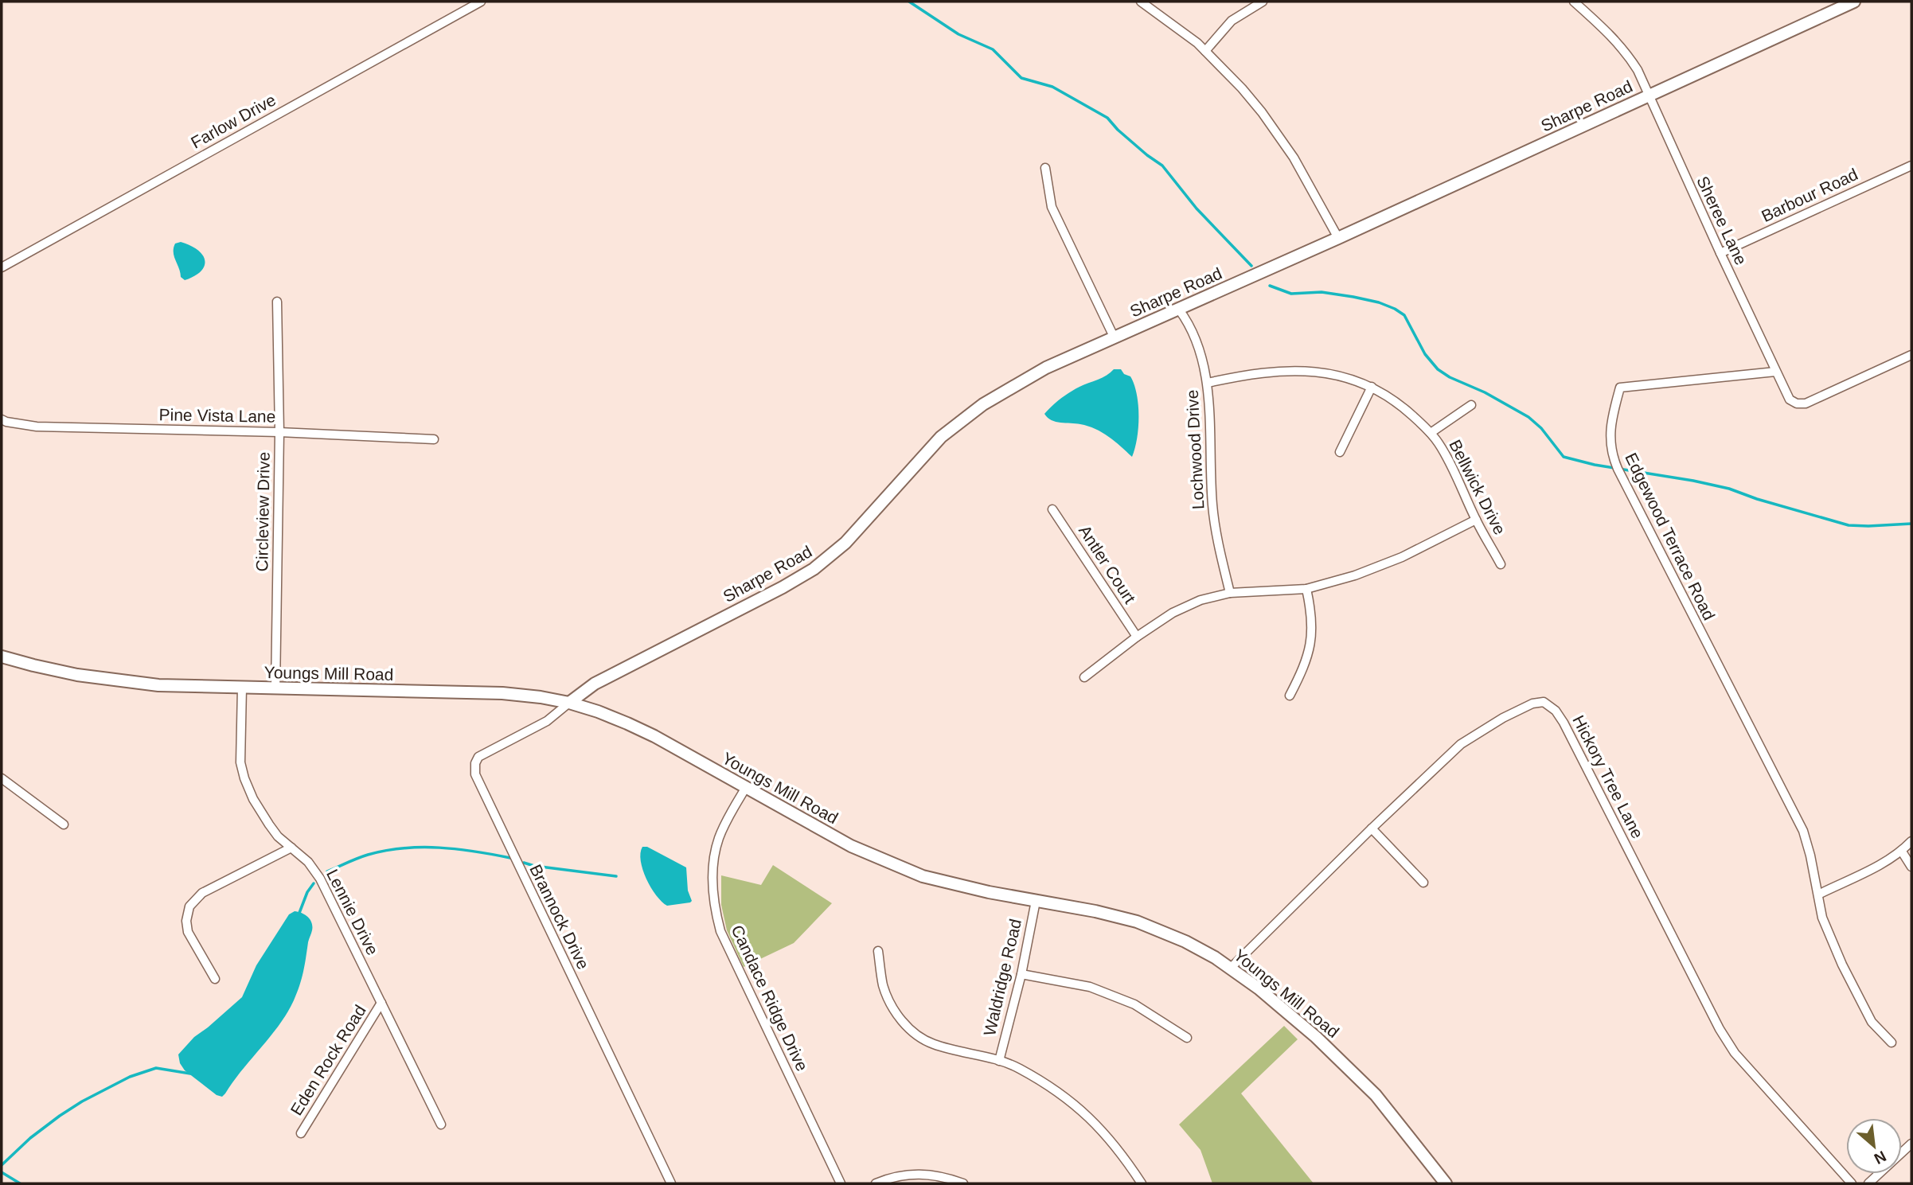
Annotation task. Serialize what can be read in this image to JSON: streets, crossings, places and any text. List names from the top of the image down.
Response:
{
  "streets": {
    "street": [
      "Sharpe Road",
      "Farlow Drive",
      "Barbour Road",
      "Sheree Lane",
      "Pine Vista Lane",
      "Lochwood Drive",
      "Bellwick Drive",
      "Circleview Drive",
      "Edgewood Terrace Road",
      "Antler Court",
      "Youngs Mill Road",
      "Hickory Tree Lane",
      "Lennie Drive",
      "Brannock Drive",
      "Waldridge Road",
      "Candace Ridge Drive",
      "Eden Rock Road"
    ]
  },
  "crossings": [
    ["Sharpe Road", "Sheree Lane"],
    ["Sharpe Road", "Lochwood Drive"],
    ["Sharpe Road", "Youngs Mill Road"],
    ["Sharpe Road", "Brannock Drive"],
    ["Barbour Road", "Sheree Lane"],
    ["Sheree Lane", "Edgewood Terrace Road"],
    ["Pine Vista Lane", "Circleview Drive"],
    ["Lochwood Drive", "Bellwick Drive"],
    ["Circleview Drive", "Youngs Mill Road"],
    ["Youngs Mill Road", "Hickory Tree Lane"],
    ["Youngs Mill Road", "Lennie Drive"],
    ["Youngs Mill Road", "Brannock Drive"],
    ["Youngs Mill Road", "Waldridge Road"],
    ["Youngs Mill Road", "Candace Ridge Drive"],
    ["Lennie Drive", "Eden Rock Road"]
  ],
  "north": "bottom right"
}
